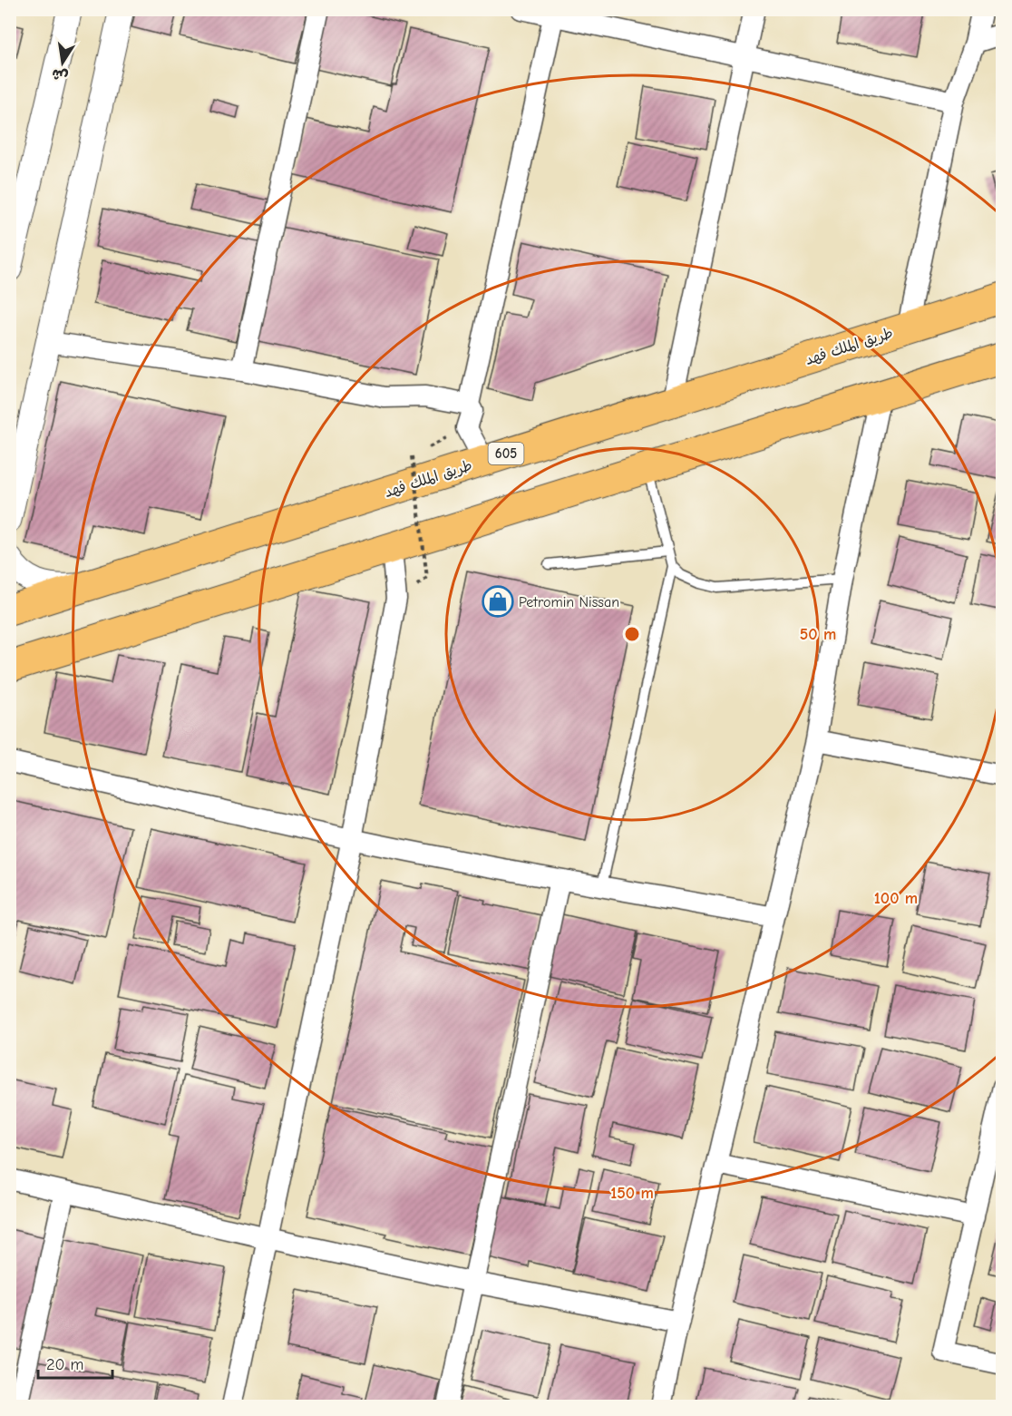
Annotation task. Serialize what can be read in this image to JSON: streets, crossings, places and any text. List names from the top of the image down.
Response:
{
  "streets": {
    "highway": ["طريق الملك فهد", "605"]
  },
  "places": {
    "shop": ["Petromin Nissan"]
  },
  "scale_bar": "20 m",
  "north": "bottom",
  "rings": ["50 m", "100 m", "150 m"]
}
